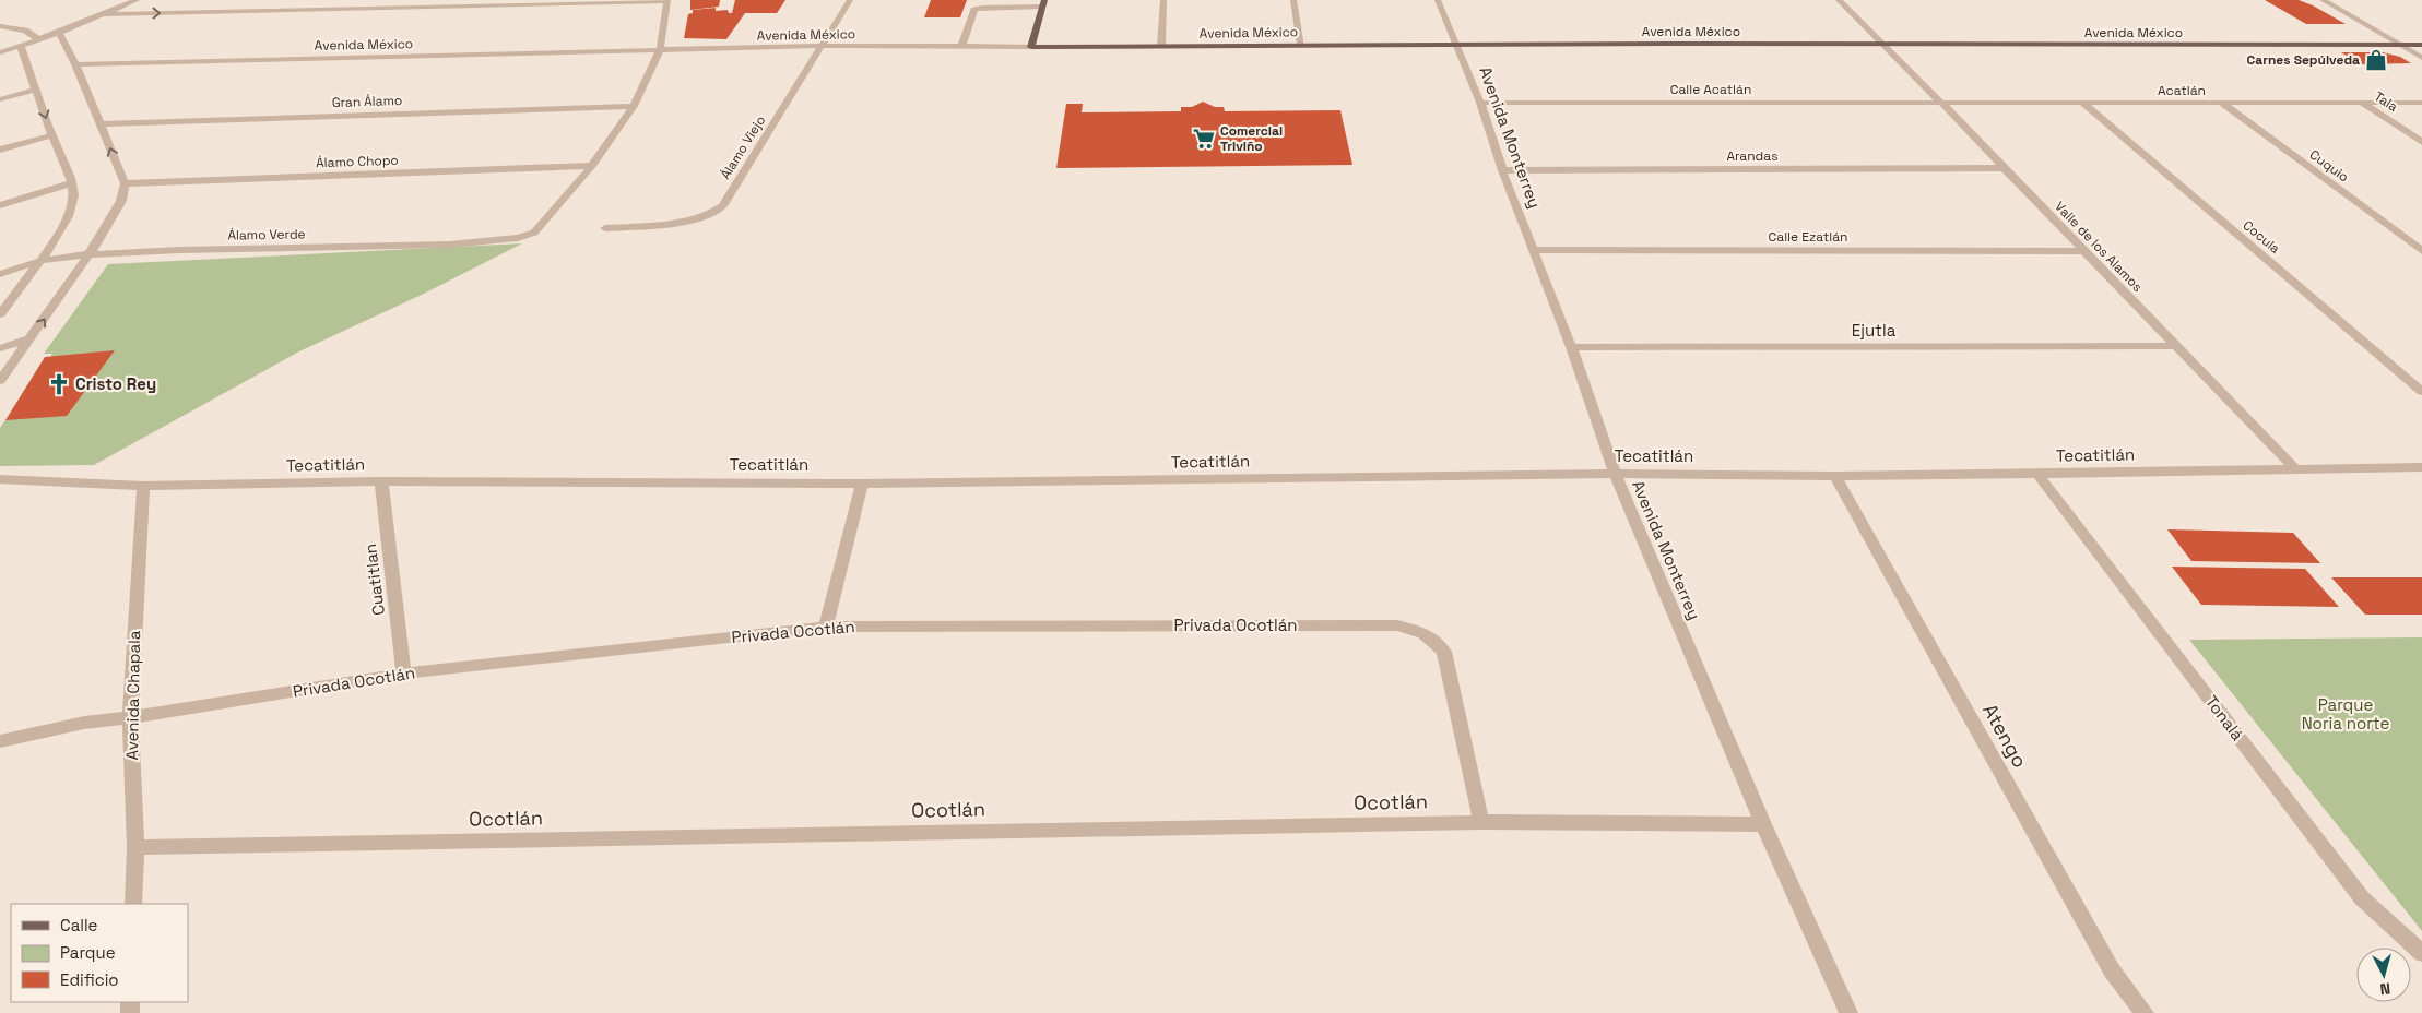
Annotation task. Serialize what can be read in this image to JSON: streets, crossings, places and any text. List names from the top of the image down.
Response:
{
  "streets": {
    "main road": ["Avenida México"],
    "street": [
      "Calle Acatlán",
      "Acatlán",
      "Gran Álamo",
      "Tala",
      "Avenida Monterrey",
      "Álamo Viejo",
      "Arandas",
      "Álamo Chopo",
      "Cuquio",
      "Álamo Verde",
      "Calle Ezatlán",
      "Cocula",
      "Valle de los Alamos",
      "Ejutla",
      "Tecatitlán",
      "Cuatitlan",
      "Privada Ocotlán",
      "Avenida Chapala",
      "Tonalá",
      "Atengo",
      "Ocotlán"
    ]
  },
  "crossings": [
    ["Avenida México", "Avenida Monterrey"],
    ["Avenida México", "Álamo Viejo"],
    ["Avenida México", "Valle de los Alamos"],
    ["Calle Acatlán", "Acatlán"],
    ["Calle Acatlán", "Avenida Monterrey"],
    ["Calle Acatlán", "Valle de los Alamos"],
    ["Acatlán", "Tala"],
    ["Acatlán", "Cuquio"],
    ["Acatlán", "Cocula"],
    ["Acatlán", "Valle de los Alamos"],
    ["Avenida Monterrey", "Arandas"],
    ["Avenida Monterrey", "Calle Ezatlán"],
    ["Avenida Monterrey", "Ejutla"],
    ["Avenida Monterrey", "Tecatitlán"],
    ["Avenida Monterrey", "Ocotlán"],
    ["Arandas", "Valle de los Alamos"],
    ["Álamo Chopo", "Álamo Verde"],
    ["Calle Ezatlán", "Valle de los Alamos"],
    ["Valle de los Alamos", "Ejutla"],
    ["Valle de los Alamos", "Tecatitlán"],
    ["Tecatitlán", "Cuatitlan"],
    ["Tecatitlán", "Avenida Chapala"],
    ["Tecatitlán", "Tonalá"],
    ["Tecatitlán", "Atengo"],
    ["Cuatitlan", "Privada Ocotlán"],
    ["Privada Ocotlán", "Avenida Chapala"],
    ["Privada Ocotlán", "Ocotlán"],
    ["Avenida Chapala", "Ocotlán"]
  ],
  "parks": ["Parque Noria norte"],
  "places": {
    "shop": ["Carnes Sepúlveda"],
    "supermarket": ["Comercial Triviño"],
    "church": ["Cristo Rey"]
  },
  "legend": ["Calle", "Parque", "Edificio"],
  "north": "bottom"
}
